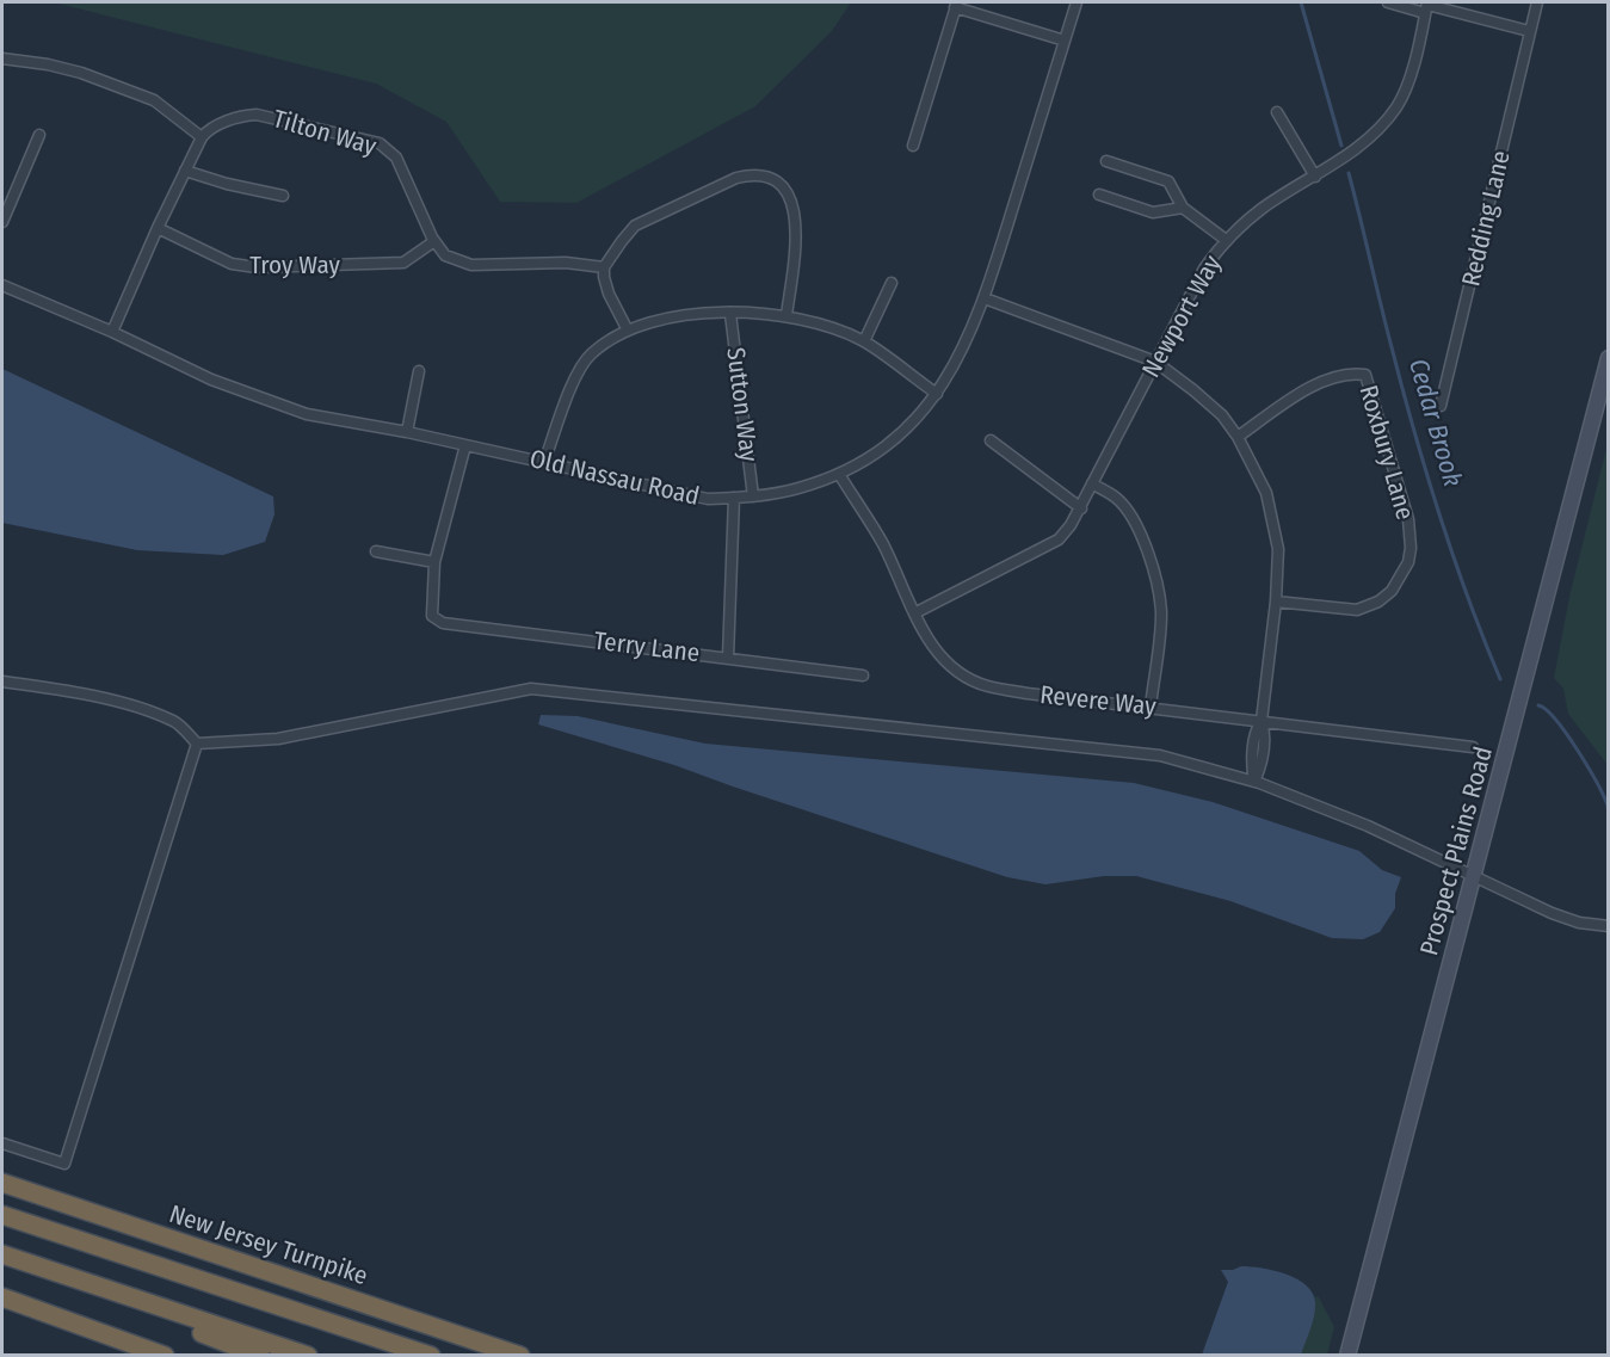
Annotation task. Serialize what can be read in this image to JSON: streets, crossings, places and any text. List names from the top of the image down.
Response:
{
  "streets": {
    "highway": ["New Jersey Turnpike"],
    "street": [
      "Tilton Way",
      "Redding Lane",
      "Troy Way",
      "Newport Way",
      "Sutton Way",
      "Roxbury Lane",
      "Old Nassau Road",
      "Terry Lane",
      "Revere Way",
      "Prospect Plains Road"
    ]
  },
  "crossings": [
    ["Tilton Way", "Troy Way"],
    ["Newport Way", "Revere Way"],
    ["Sutton Way", "Old Nassau Road"],
    ["Old Nassau Road", "Revere Way"]
  ],
  "water": ["Cedar Brook"]
}
